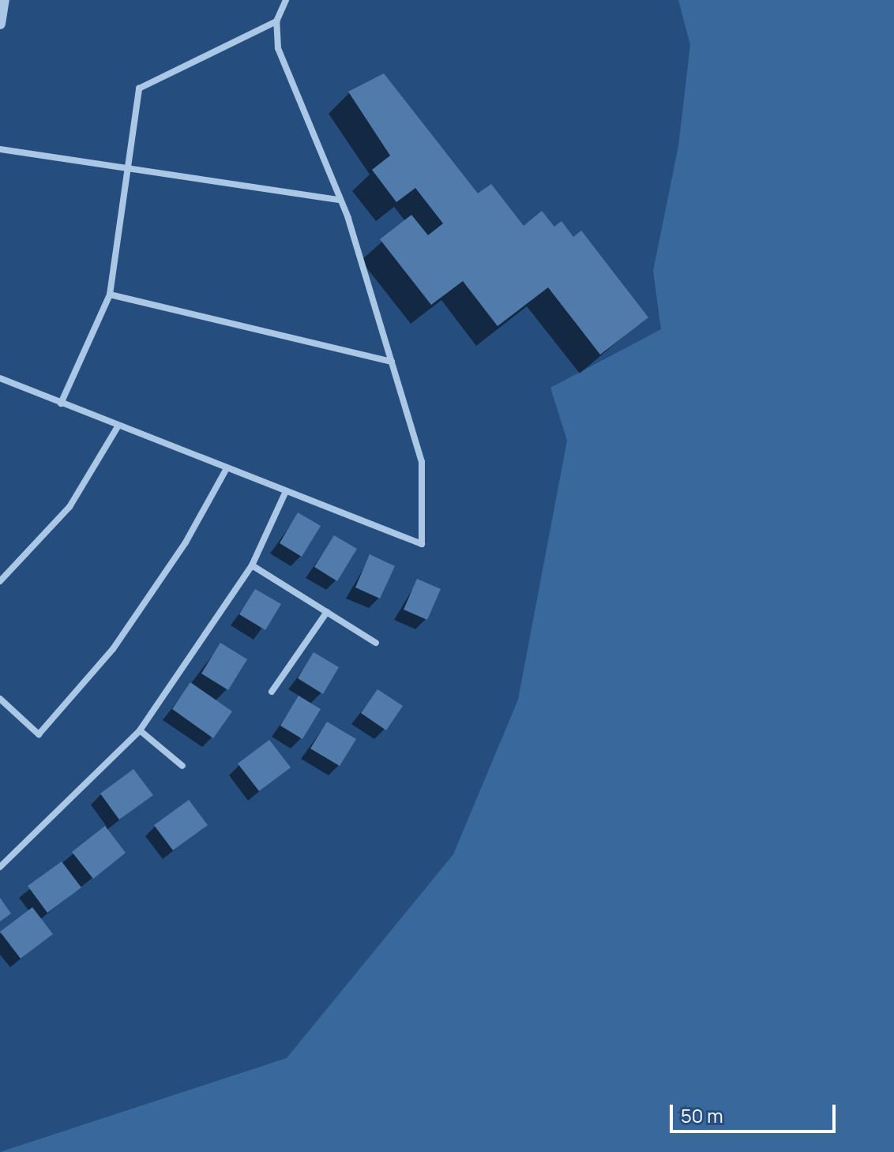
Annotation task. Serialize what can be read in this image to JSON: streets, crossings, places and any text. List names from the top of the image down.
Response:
{
  "scale_bar": "50 m"
}
